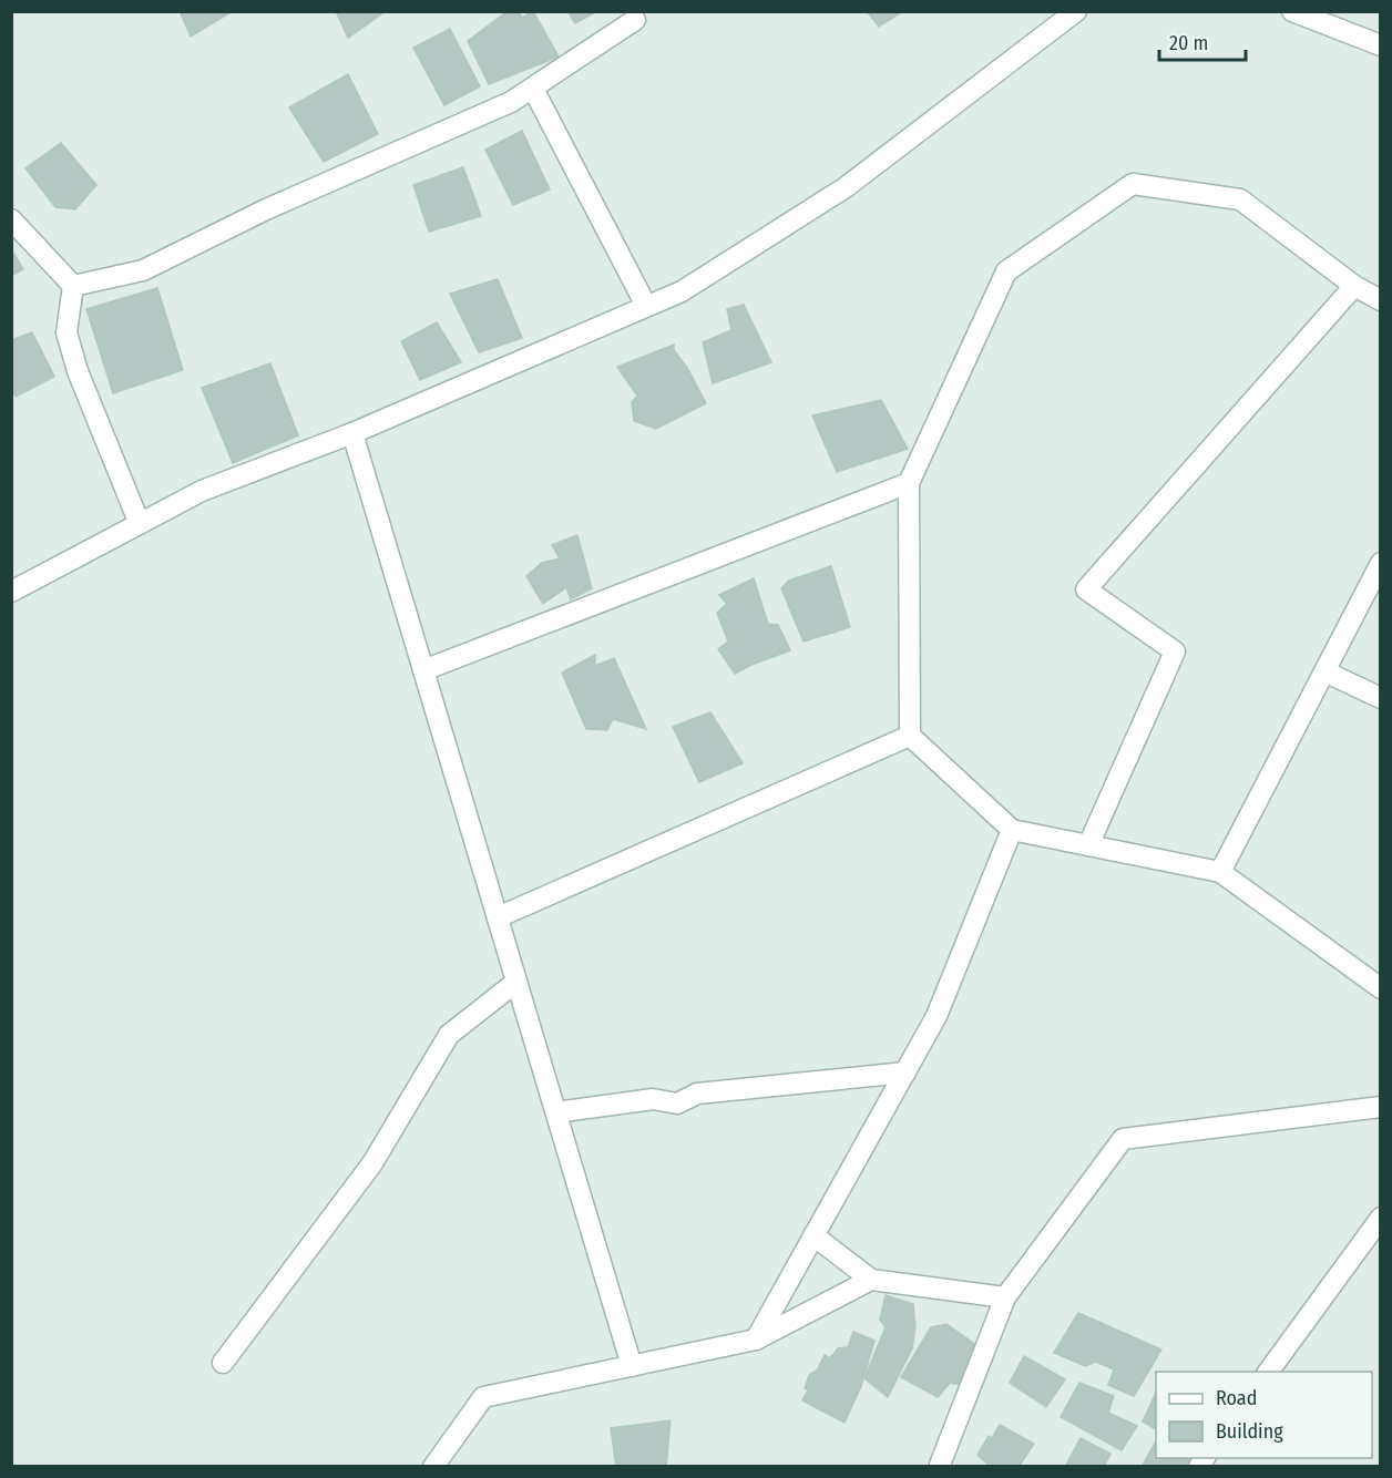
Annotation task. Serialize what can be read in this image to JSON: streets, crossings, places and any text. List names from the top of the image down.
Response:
{
  "legend": ["Road", "Building"],
  "scale_bar": "20 m"
}
